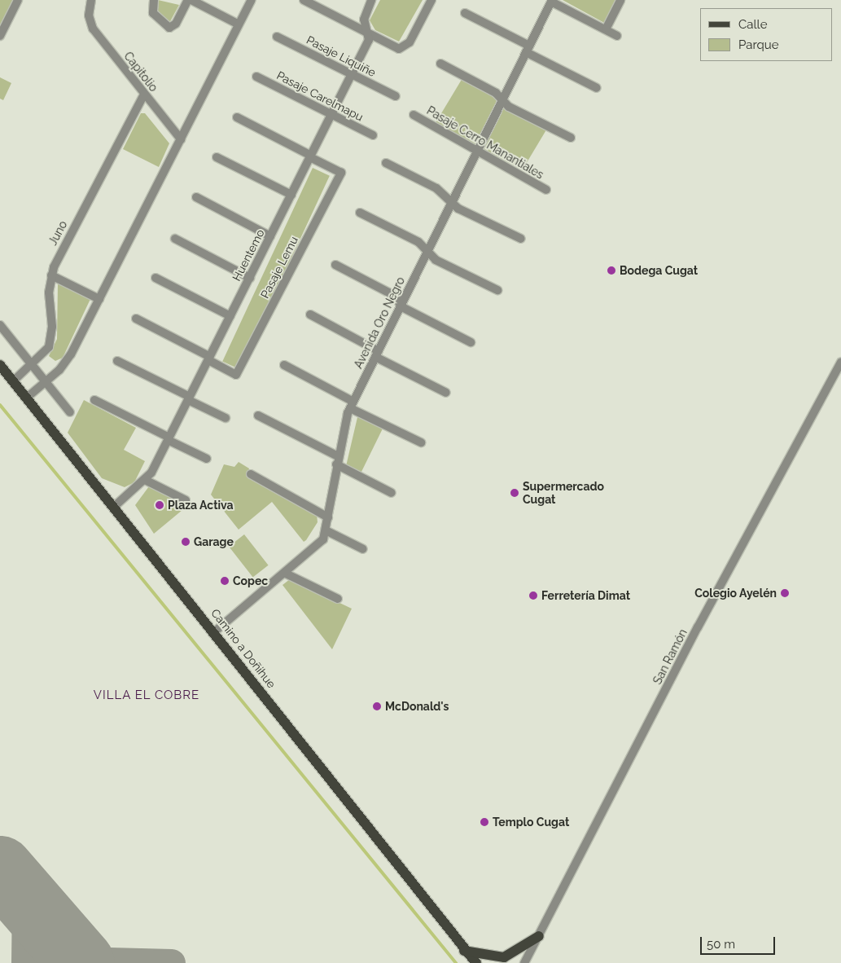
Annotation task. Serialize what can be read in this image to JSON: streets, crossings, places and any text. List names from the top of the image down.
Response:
{
  "streets": {
    "main road": ["Camino a Doñihue"],
    "street": [
      "Pasaje Liquiñe",
      "Capitolio",
      "Pasaje Carelmapu",
      "Pasaje Cerro Manantiales",
      "Juno",
      "Huentemo",
      "Pasaje Lemu",
      "Avenida Oro Negro",
      "San Ramón"
    ]
  },
  "crossings": [
    ["Pasaje Liquiñe", "Huentemo"],
    ["Capitolio", "Juno"],
    ["Pasaje Carelmapu", "Huentemo"],
    ["Pasaje Cerro Manantiales", "Avenida Oro Negro"],
    ["Juno", "Camino a Doñihue"],
    ["Huentemo", "Pasaje Lemu"],
    ["Huentemo", "Camino a Doñihue"],
    ["Avenida Oro Negro", "Camino a Doñihue"]
  ],
  "districts": ["VILLA EL COBRE"],
  "places": [
    "Bodega Cugat",
    "Supermercado Cugat",
    "Plaza Activa",
    "Garage",
    "Copec",
    "Colegio Ayelén",
    "Ferretería Dimat",
    "McDonald's",
    "Templo Cugat"
  ],
  "legend": ["Calle", "Parque"],
  "scale_bar": "50 m"
}
